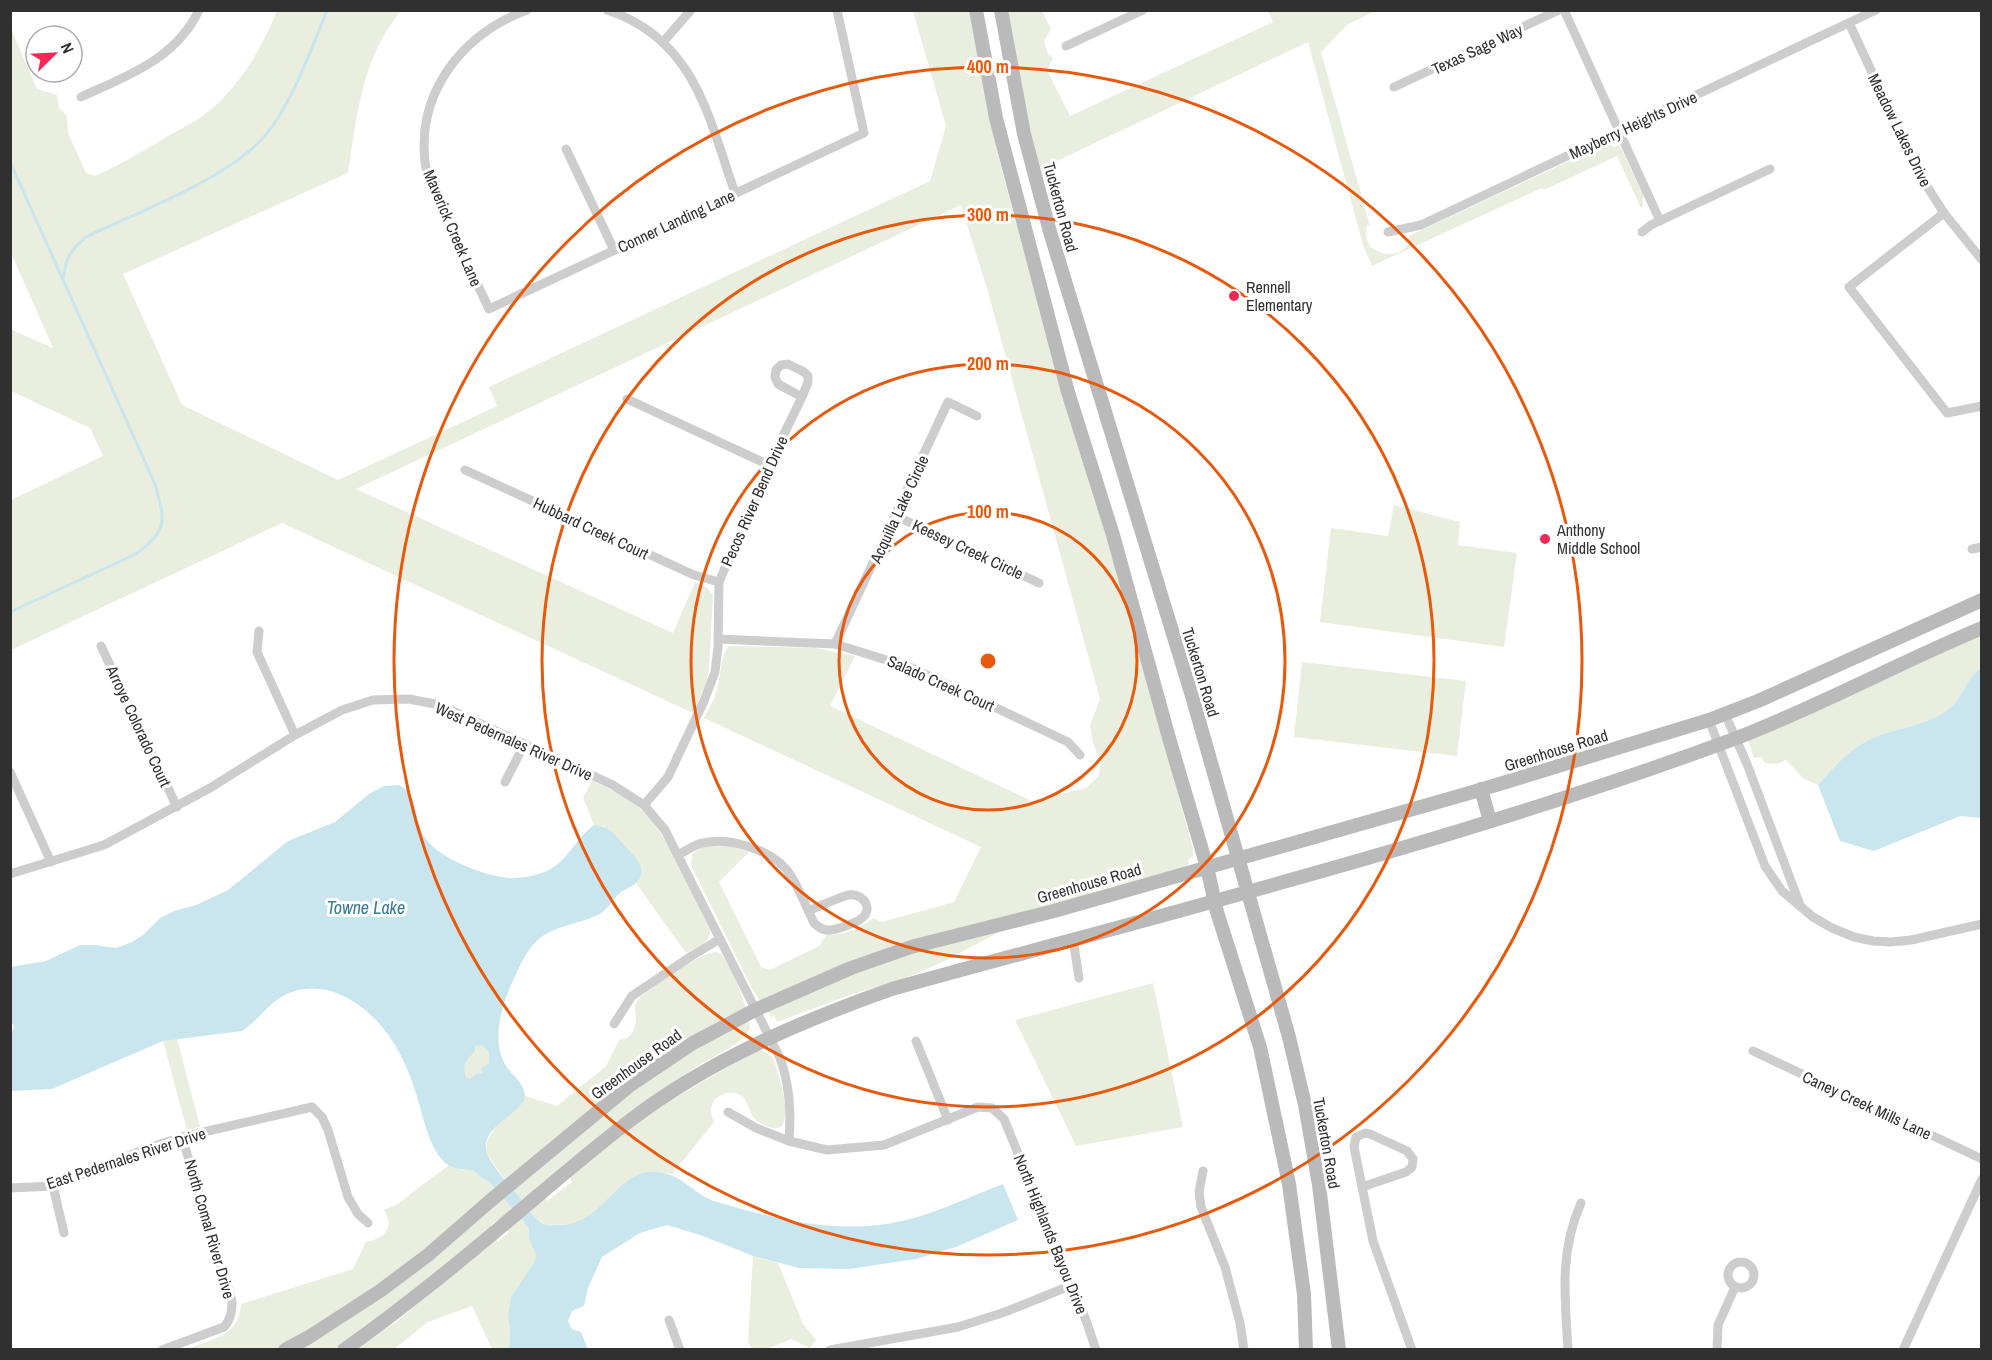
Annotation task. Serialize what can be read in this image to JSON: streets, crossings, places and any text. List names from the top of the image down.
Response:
{
  "streets": {
    "main road": ["Tuckerton Road", "Greenhouse Road"],
    "street": [
      "Texas Sage Way",
      "Mayberry Heights Drive",
      "Meadow Lakes Drive",
      "Conner Landing Lane",
      "Maverick Creek Lane",
      "Pecos River Bend Drive",
      "Acquilla Lake Circle",
      "Hubbard Creek Court",
      "Keesey Creek Circle",
      "Salado Creek Court",
      "Arroye Colorado Court",
      "West Pedernales River Drive",
      "Caney Creek Mills Lane",
      "East Pedernales River Drive",
      "North Comal River Drive",
      "North Highlands Bayou Drive"
    ]
  },
  "crossings": [
    ["Mayberry Heights Drive", "Meadow Lakes Drive"],
    ["Tuckerton Road", "Greenhouse Road"],
    ["Conner Landing Lane", "Maverick Creek Lane"],
    ["Pecos River Bend Drive", "Hubbard Creek Court"],
    ["Pecos River Bend Drive", "Salado Creek Court"],
    ["Pecos River Bend Drive", "West Pedernales River Drive"],
    ["Acquilla Lake Circle", "Keesey Creek Circle"],
    ["Acquilla Lake Circle", "Salado Creek Court"],
    ["Arroye Colorado Court", "West Pedernales River Drive"],
    ["West Pedernales River Drive", "Greenhouse Road"],
    ["East Pedernales River Drive", "North Comal River Drive"]
  ],
  "water": ["Towne Lake"],
  "places": ["Rennell Elementary", "Anthony Middle School"],
  "north": "top right",
  "rings": [
    "400 m",
    "300 m",
    "200 m",
    "100 m"
  ]
}
